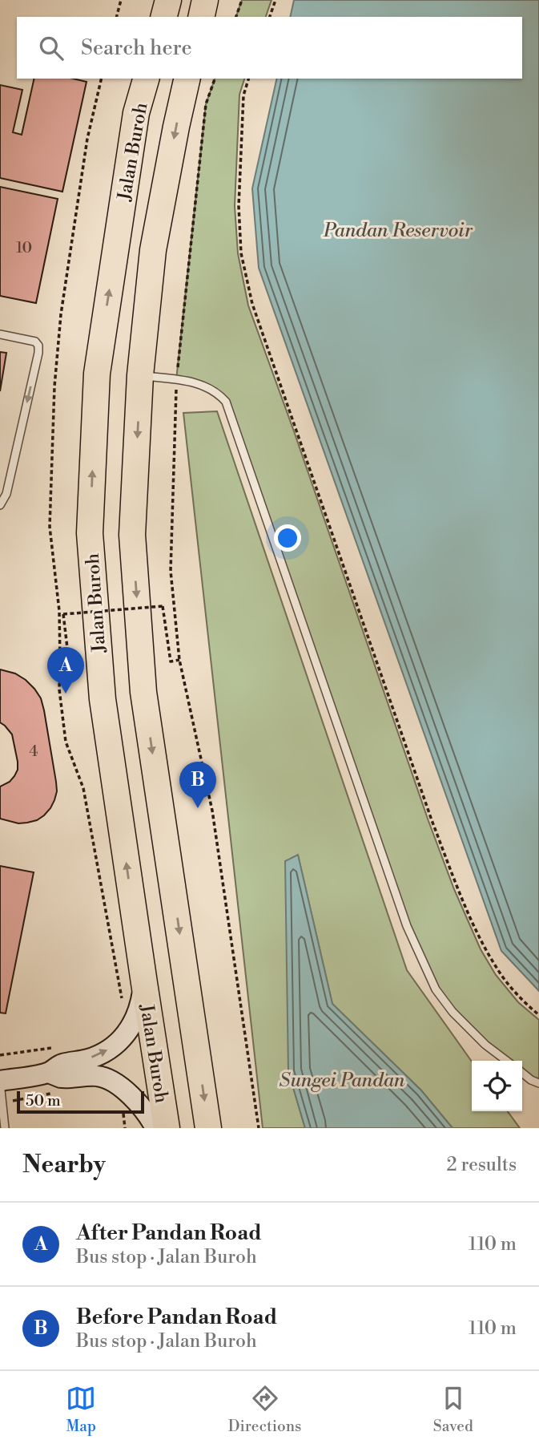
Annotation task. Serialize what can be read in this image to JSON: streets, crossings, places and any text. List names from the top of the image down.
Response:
{
  "streets": {
    "highway": ["Jalan Buroh"]
  },
  "water": ["Pandan Reservoir", "Sungei Pandan"],
  "house_numbers": ["10", "4"],
  "scale_bar": "50 m",
  "page": {
    "search": "Search here",
    "pins": ["A", "B"],
    "scale": "50 m",
    "heading": ["Nearby", "2 results"],
    "list": [
      {
        "mark": "A",
        "name": "After Pandan Road",
        "note": "Bus stop · Jalan Buroh",
        "value": "110 m"
      },
      {
        "mark": "B",
        "name": "Before Pandan Road",
        "note": "Bus stop · Jalan Buroh",
        "value": "110 m"
      }
    ],
    "nav": ["Map", "Directions", "Saved"]
  }
}
